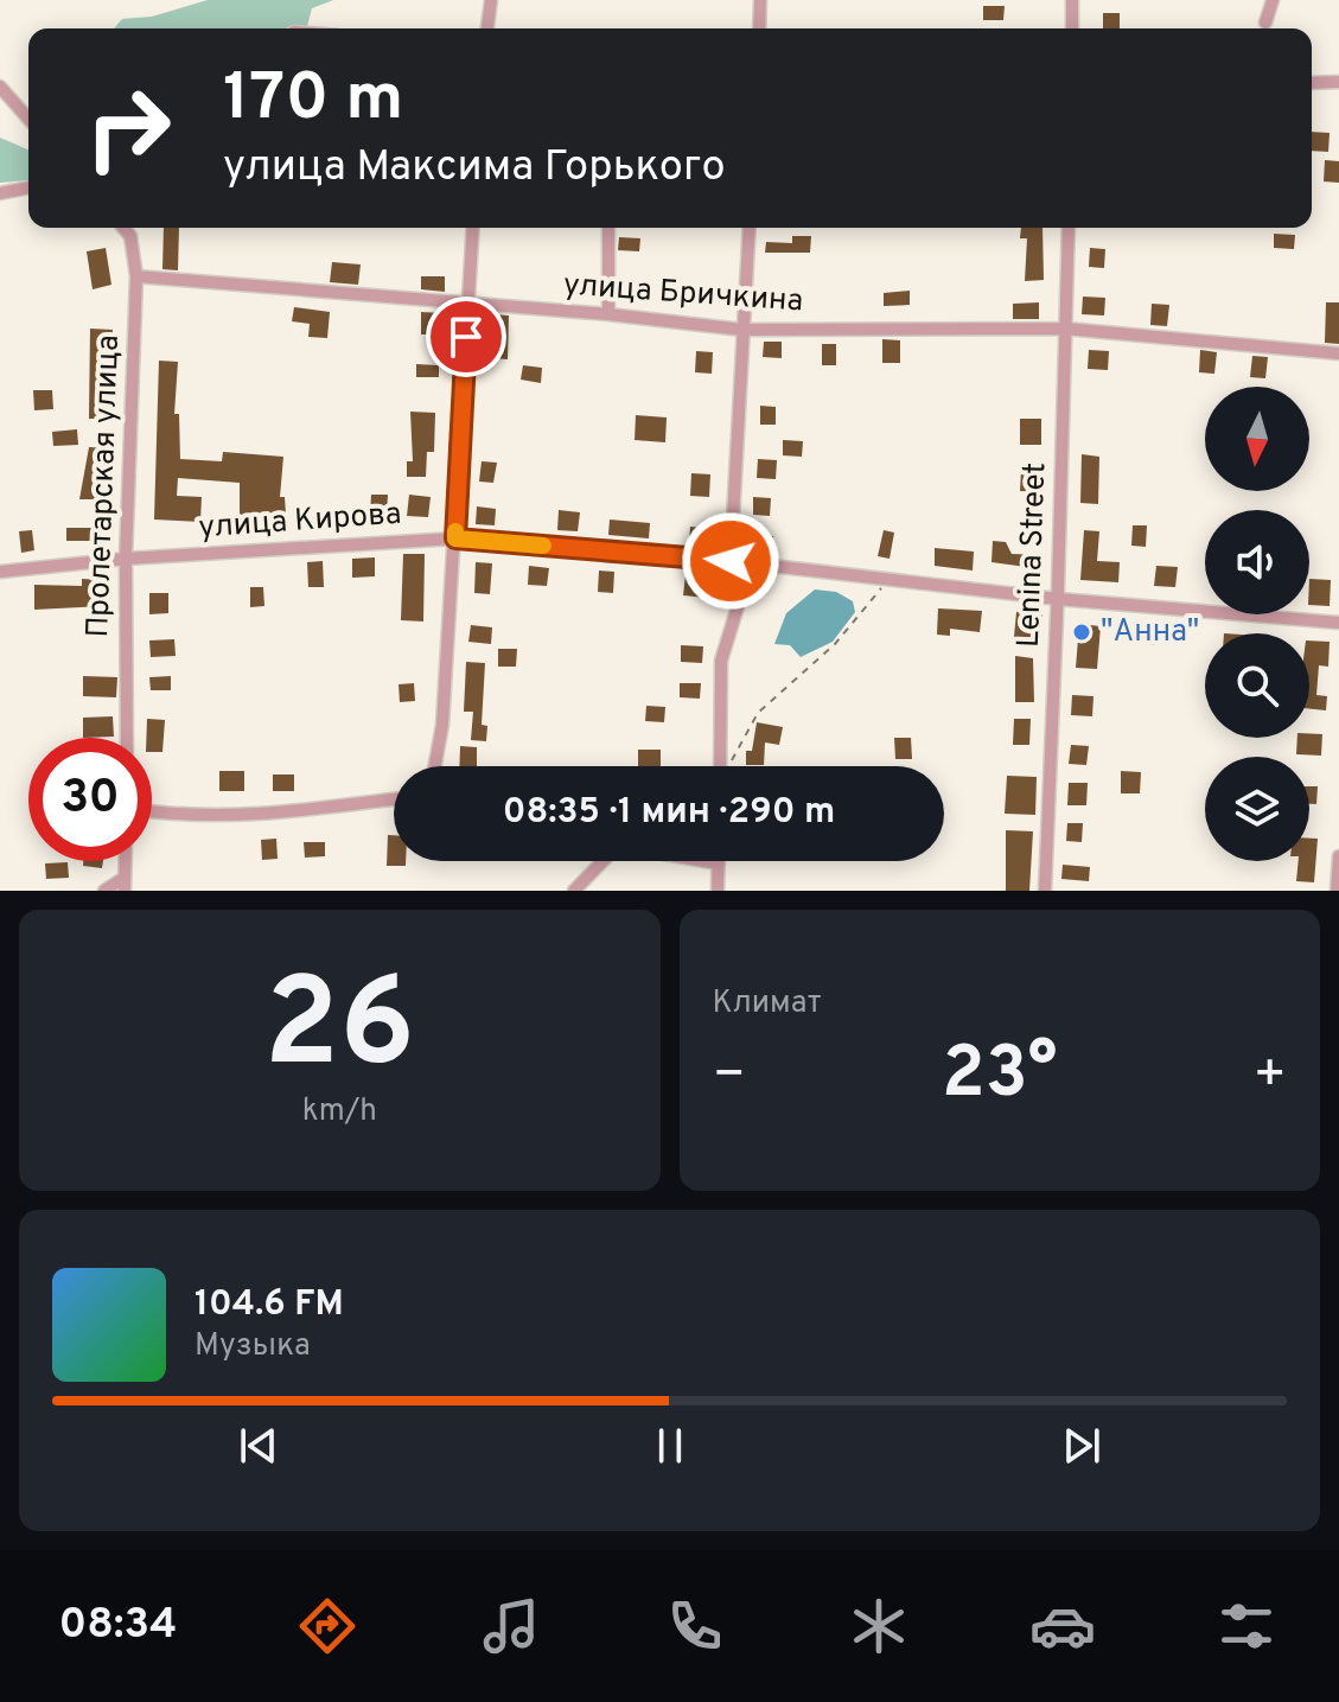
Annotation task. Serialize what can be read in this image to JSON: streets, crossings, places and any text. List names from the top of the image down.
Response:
{
  "streets": {
    "street": [
      "улица Бричкина",
      "Пролетарская улица",
      "улица Кирова",
      "Lenina Street"
    ]
  },
  "crossings": [
    ["улица Бричкина", "Пролетарская улица"],
    ["улица Бричкина", "Lenina Street"],
    ["Пролетарская улица", "улица Кирова"],
    ["улица Кирова", "Lenina Street"]
  ],
  "places": ["\"Анна\""],
  "north": "bottom",
  "page": {
    "turn": ["170 m", "улица Максима Горького"],
    "limit": "30",
    "trip": "08:35 · 1 мин · 290 m",
    "tile": [
      ["26", "km/h"],
      "Климат"
    ],
    "heat": ["−", "23°", "+"],
    "song": ["104.6 FM", "Музыка"],
    "tabs": "08:34"
  }
}
